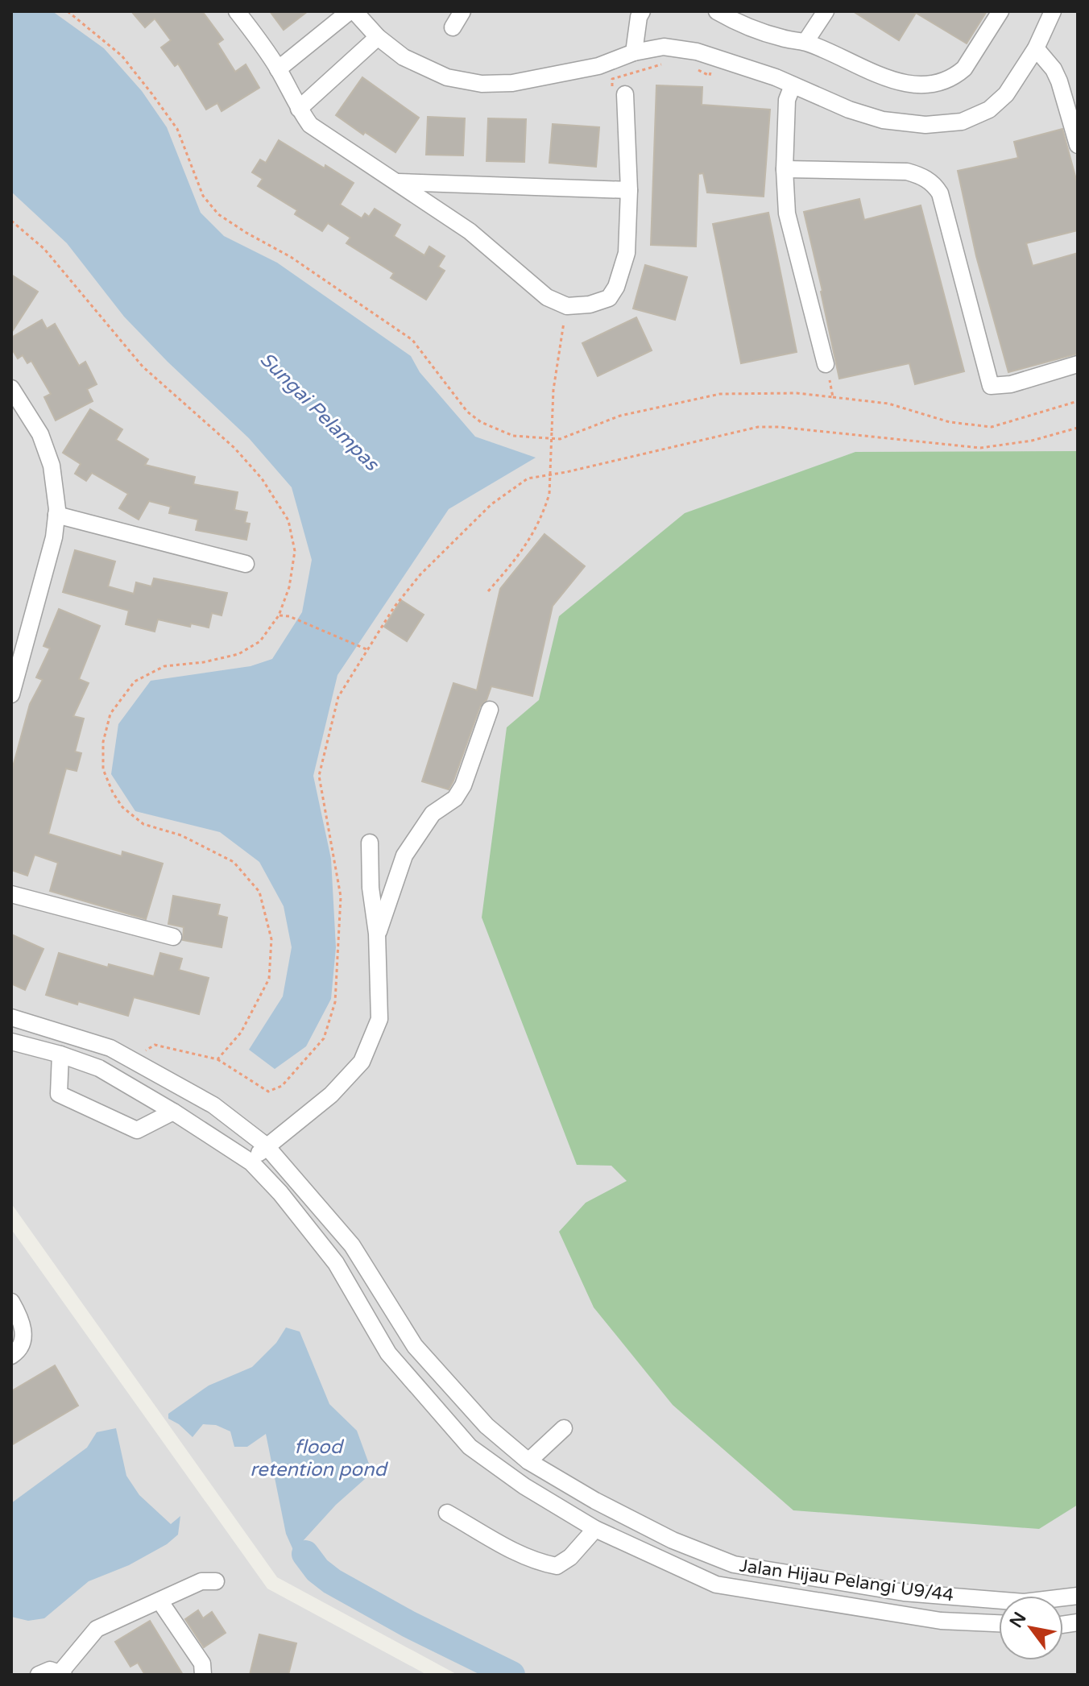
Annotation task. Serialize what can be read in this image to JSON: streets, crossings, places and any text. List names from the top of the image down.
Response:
{
  "streets": {
    "street": ["Jalan Hijau Pelangi U9/44"]
  },
  "water": ["Sungai Pelampas", "flood retention pond"],
  "north": "top left"
}
